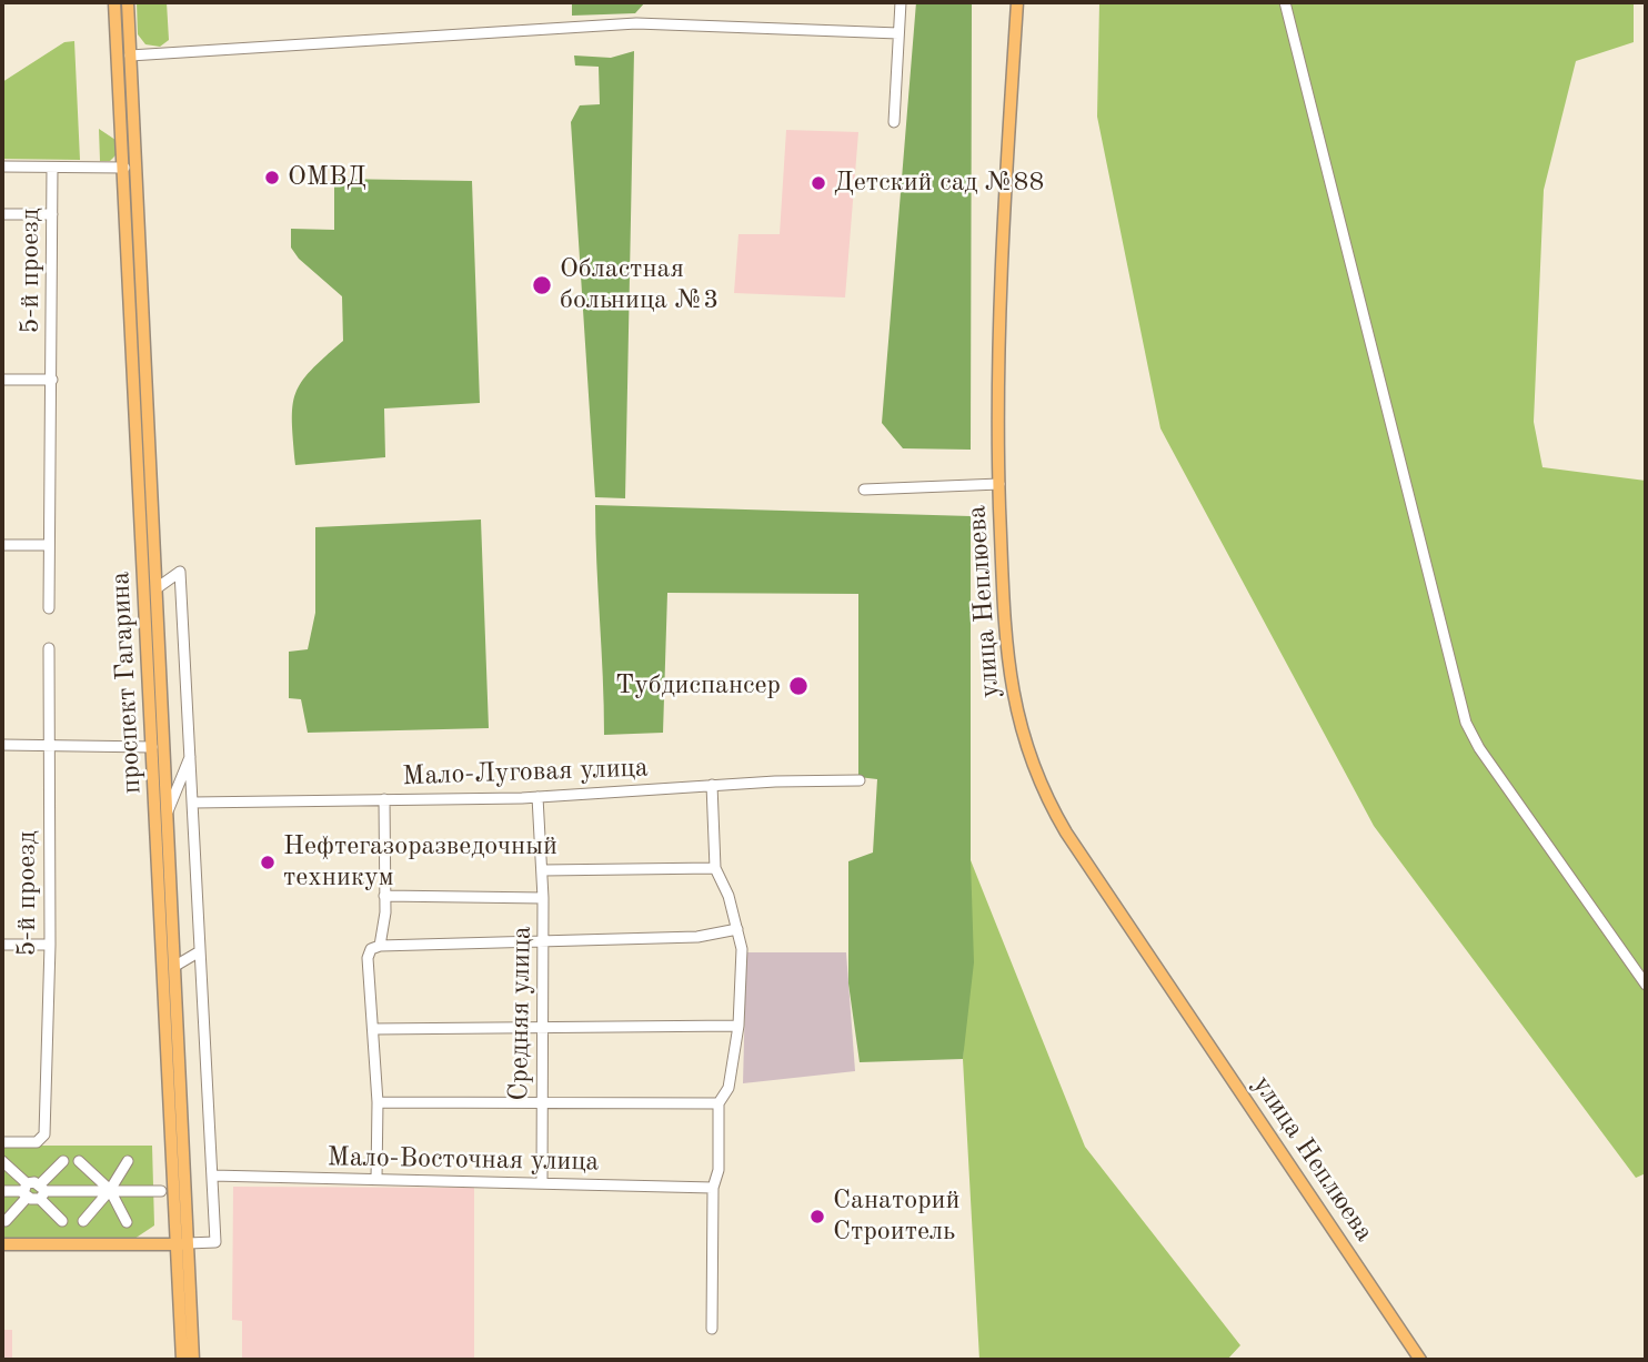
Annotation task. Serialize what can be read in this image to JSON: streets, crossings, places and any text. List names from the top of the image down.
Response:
{
  "streets": {
    "main road": ["улица Неплюева", "проспект Гагарина"],
    "street": [
      "5-й проезд",
      "Мало-Луговая улица",
      "Средняя улица",
      "Мало-Восточная улица"
    ]
  },
  "crossings": [
    ["Мало-Луговая улица", "Средняя улица"],
    ["Средняя улица", "Мало-Восточная улица"]
  ],
  "places": [
    "ОМВД",
    "Детский сад №88",
    "Областная больница №3",
    "Тубдиспансер",
    "Нефтегазоразведочный техникум",
    "Санаторий Строитель"
  ]
}
